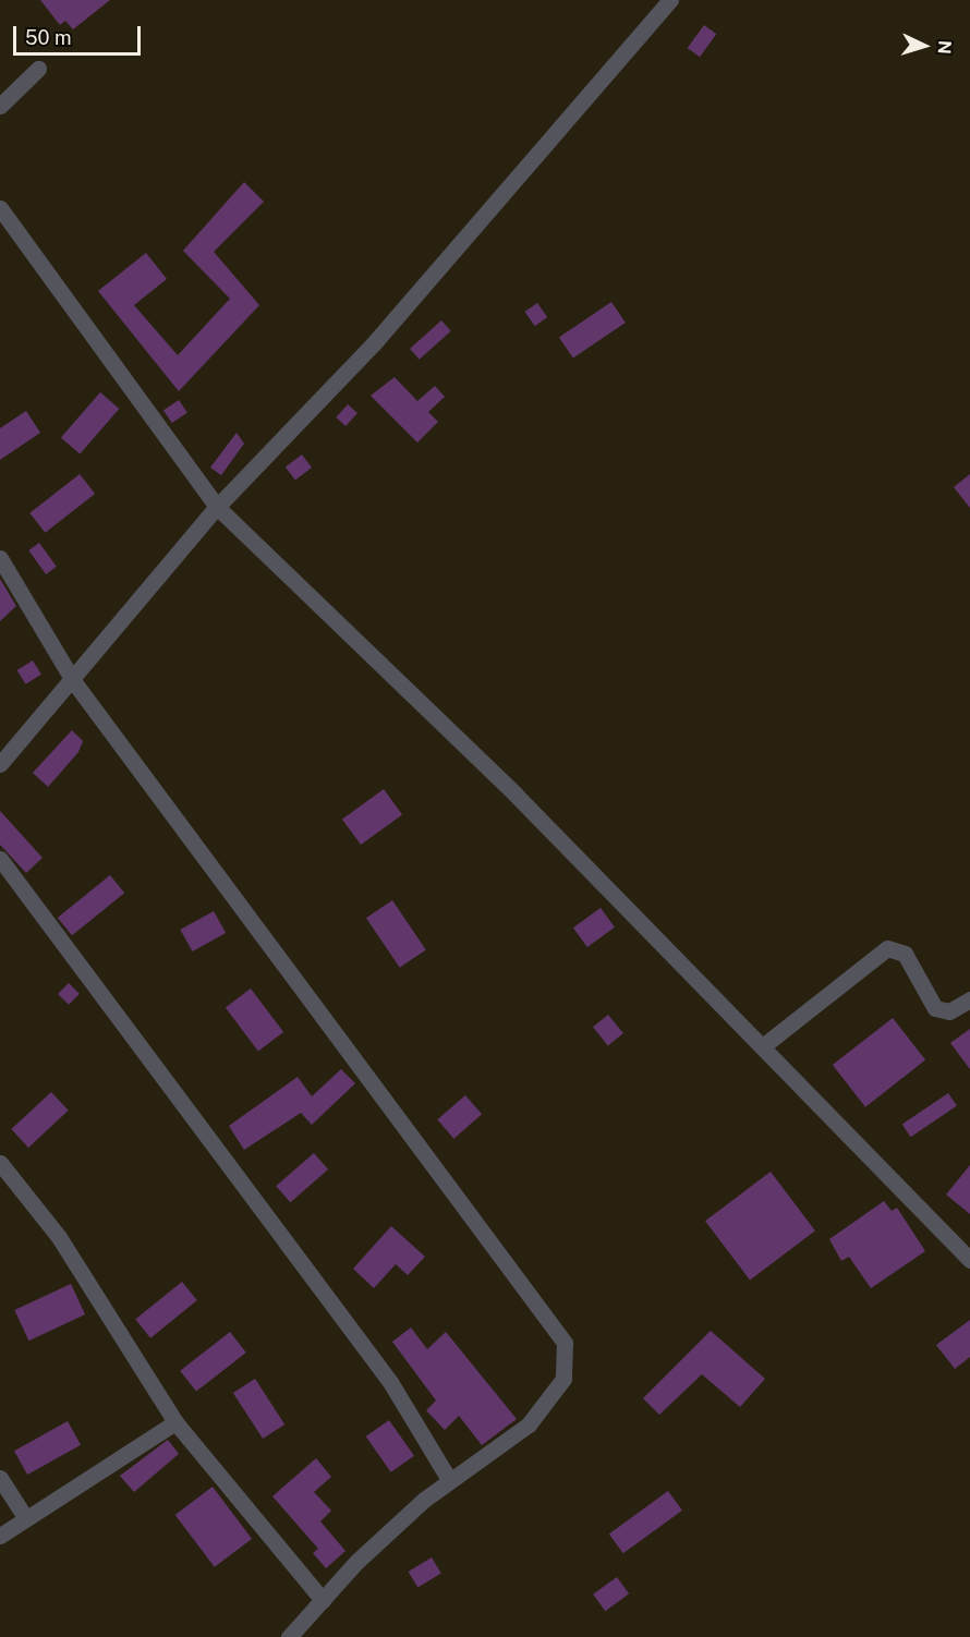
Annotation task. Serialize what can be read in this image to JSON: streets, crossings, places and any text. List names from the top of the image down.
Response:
{
  "scale_bar": "50 m",
  "north": "right"
}
